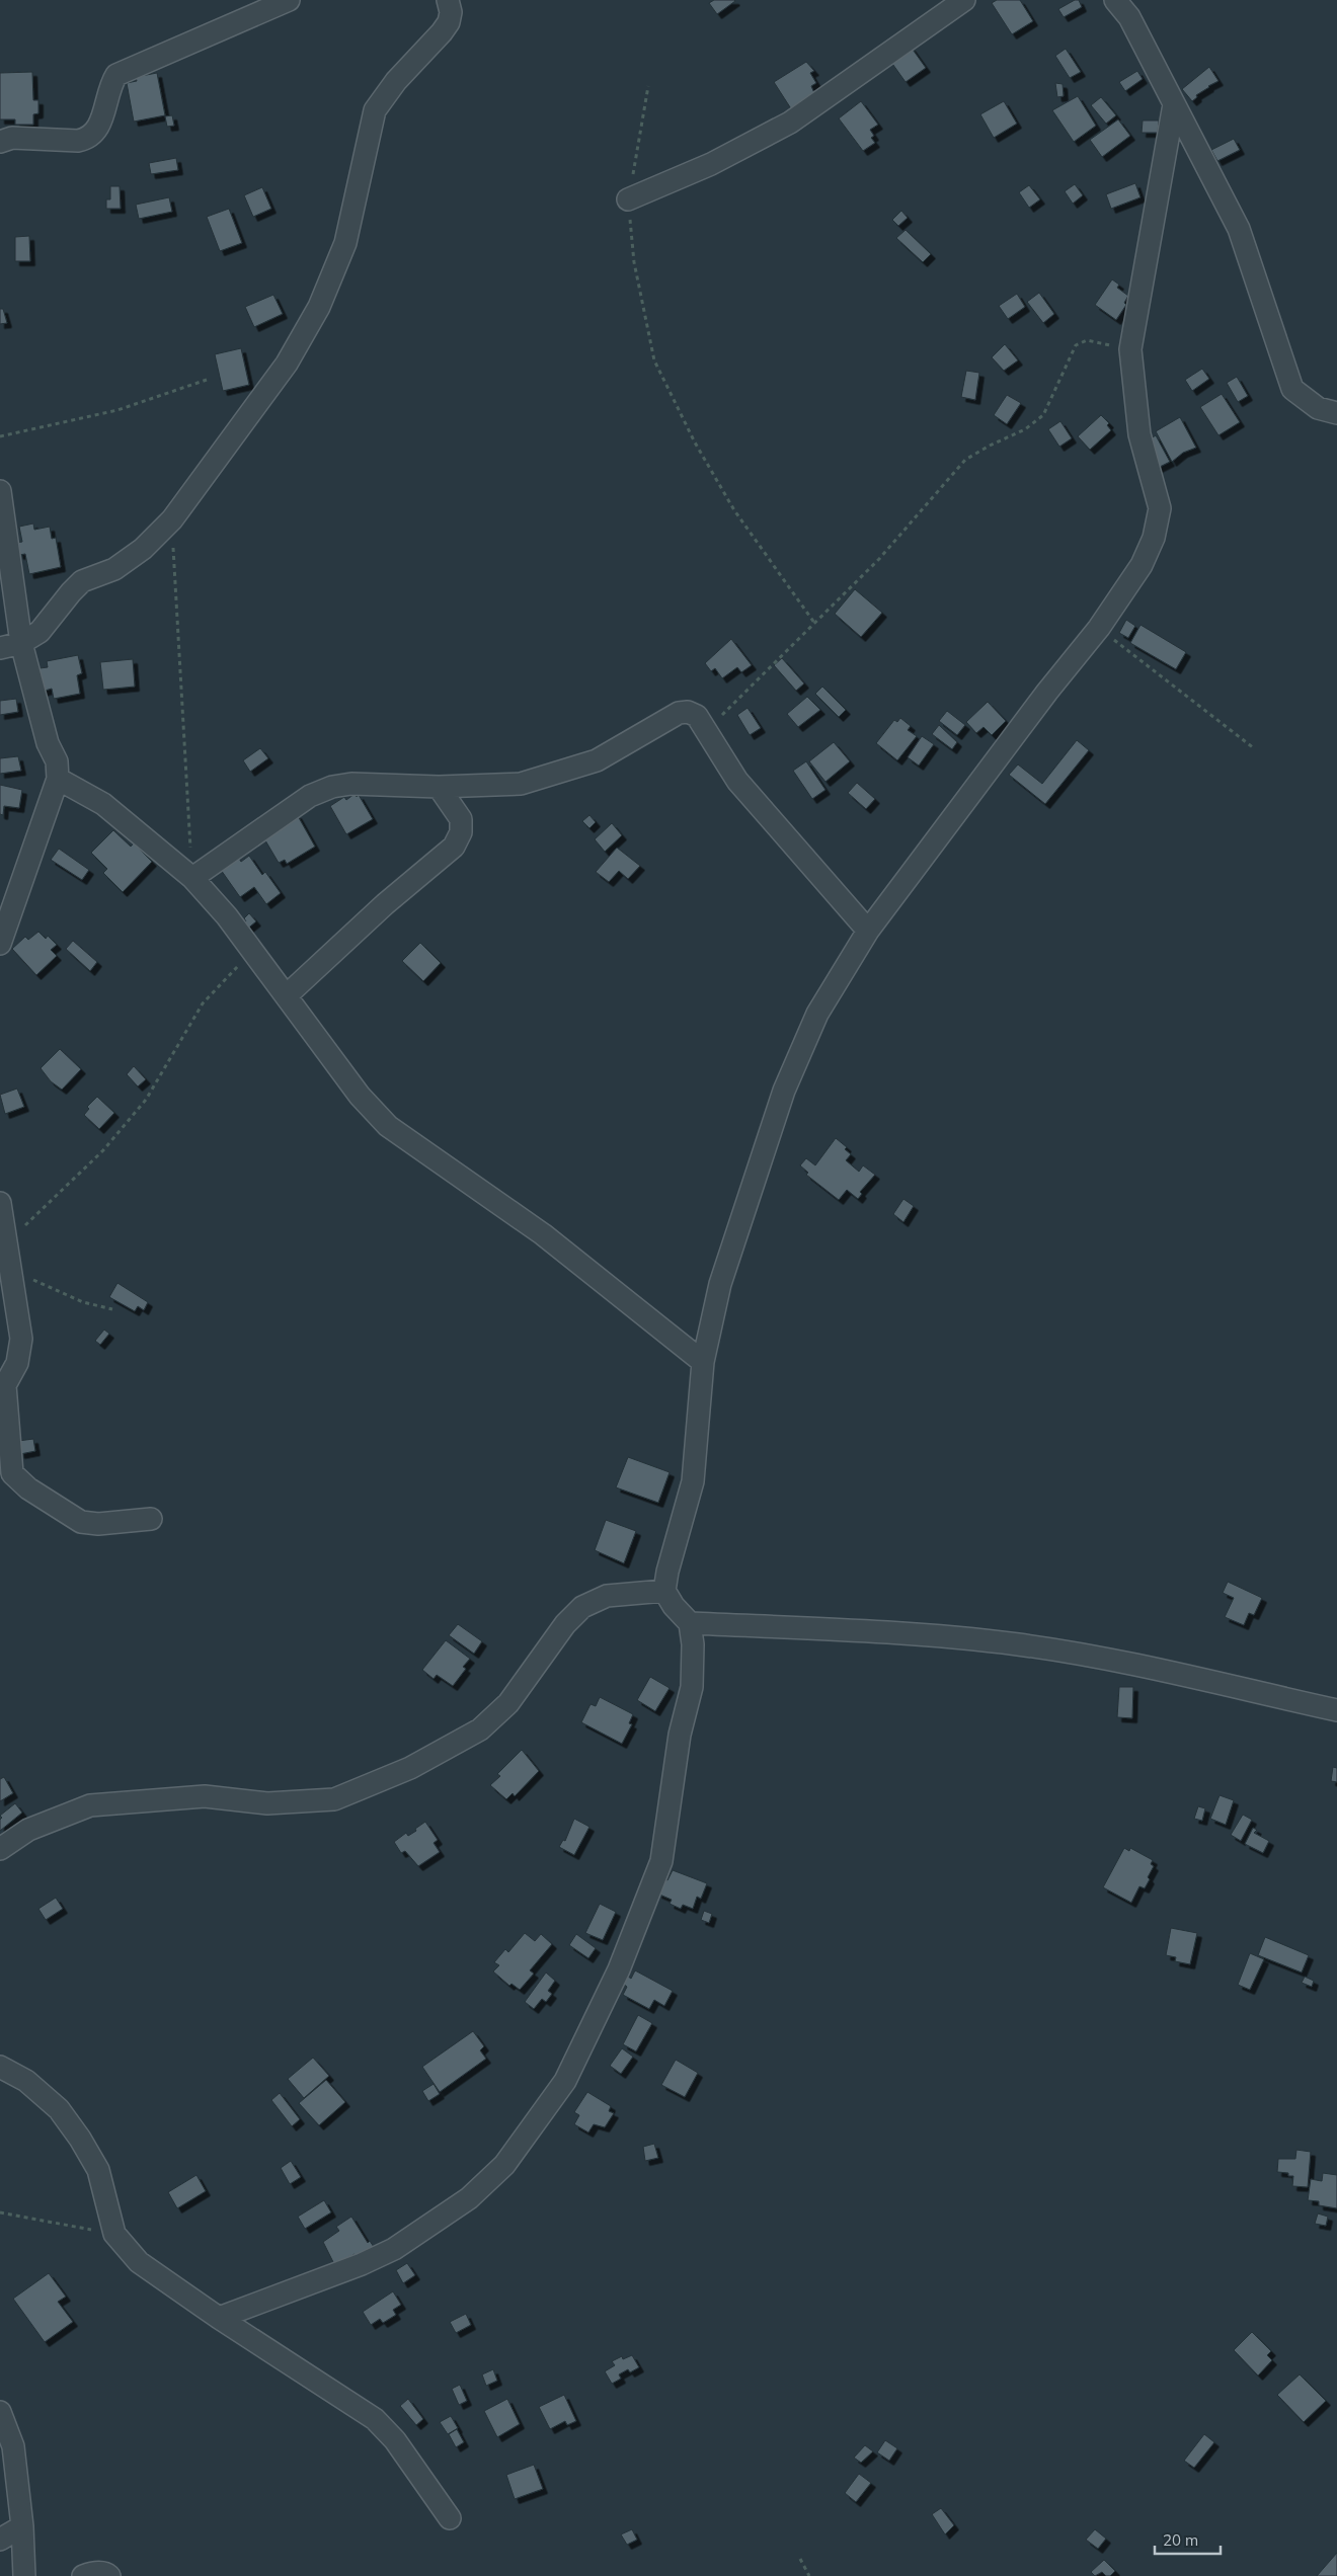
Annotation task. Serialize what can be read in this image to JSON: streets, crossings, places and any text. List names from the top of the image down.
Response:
{
  "scale_bar": "20 m"
}
